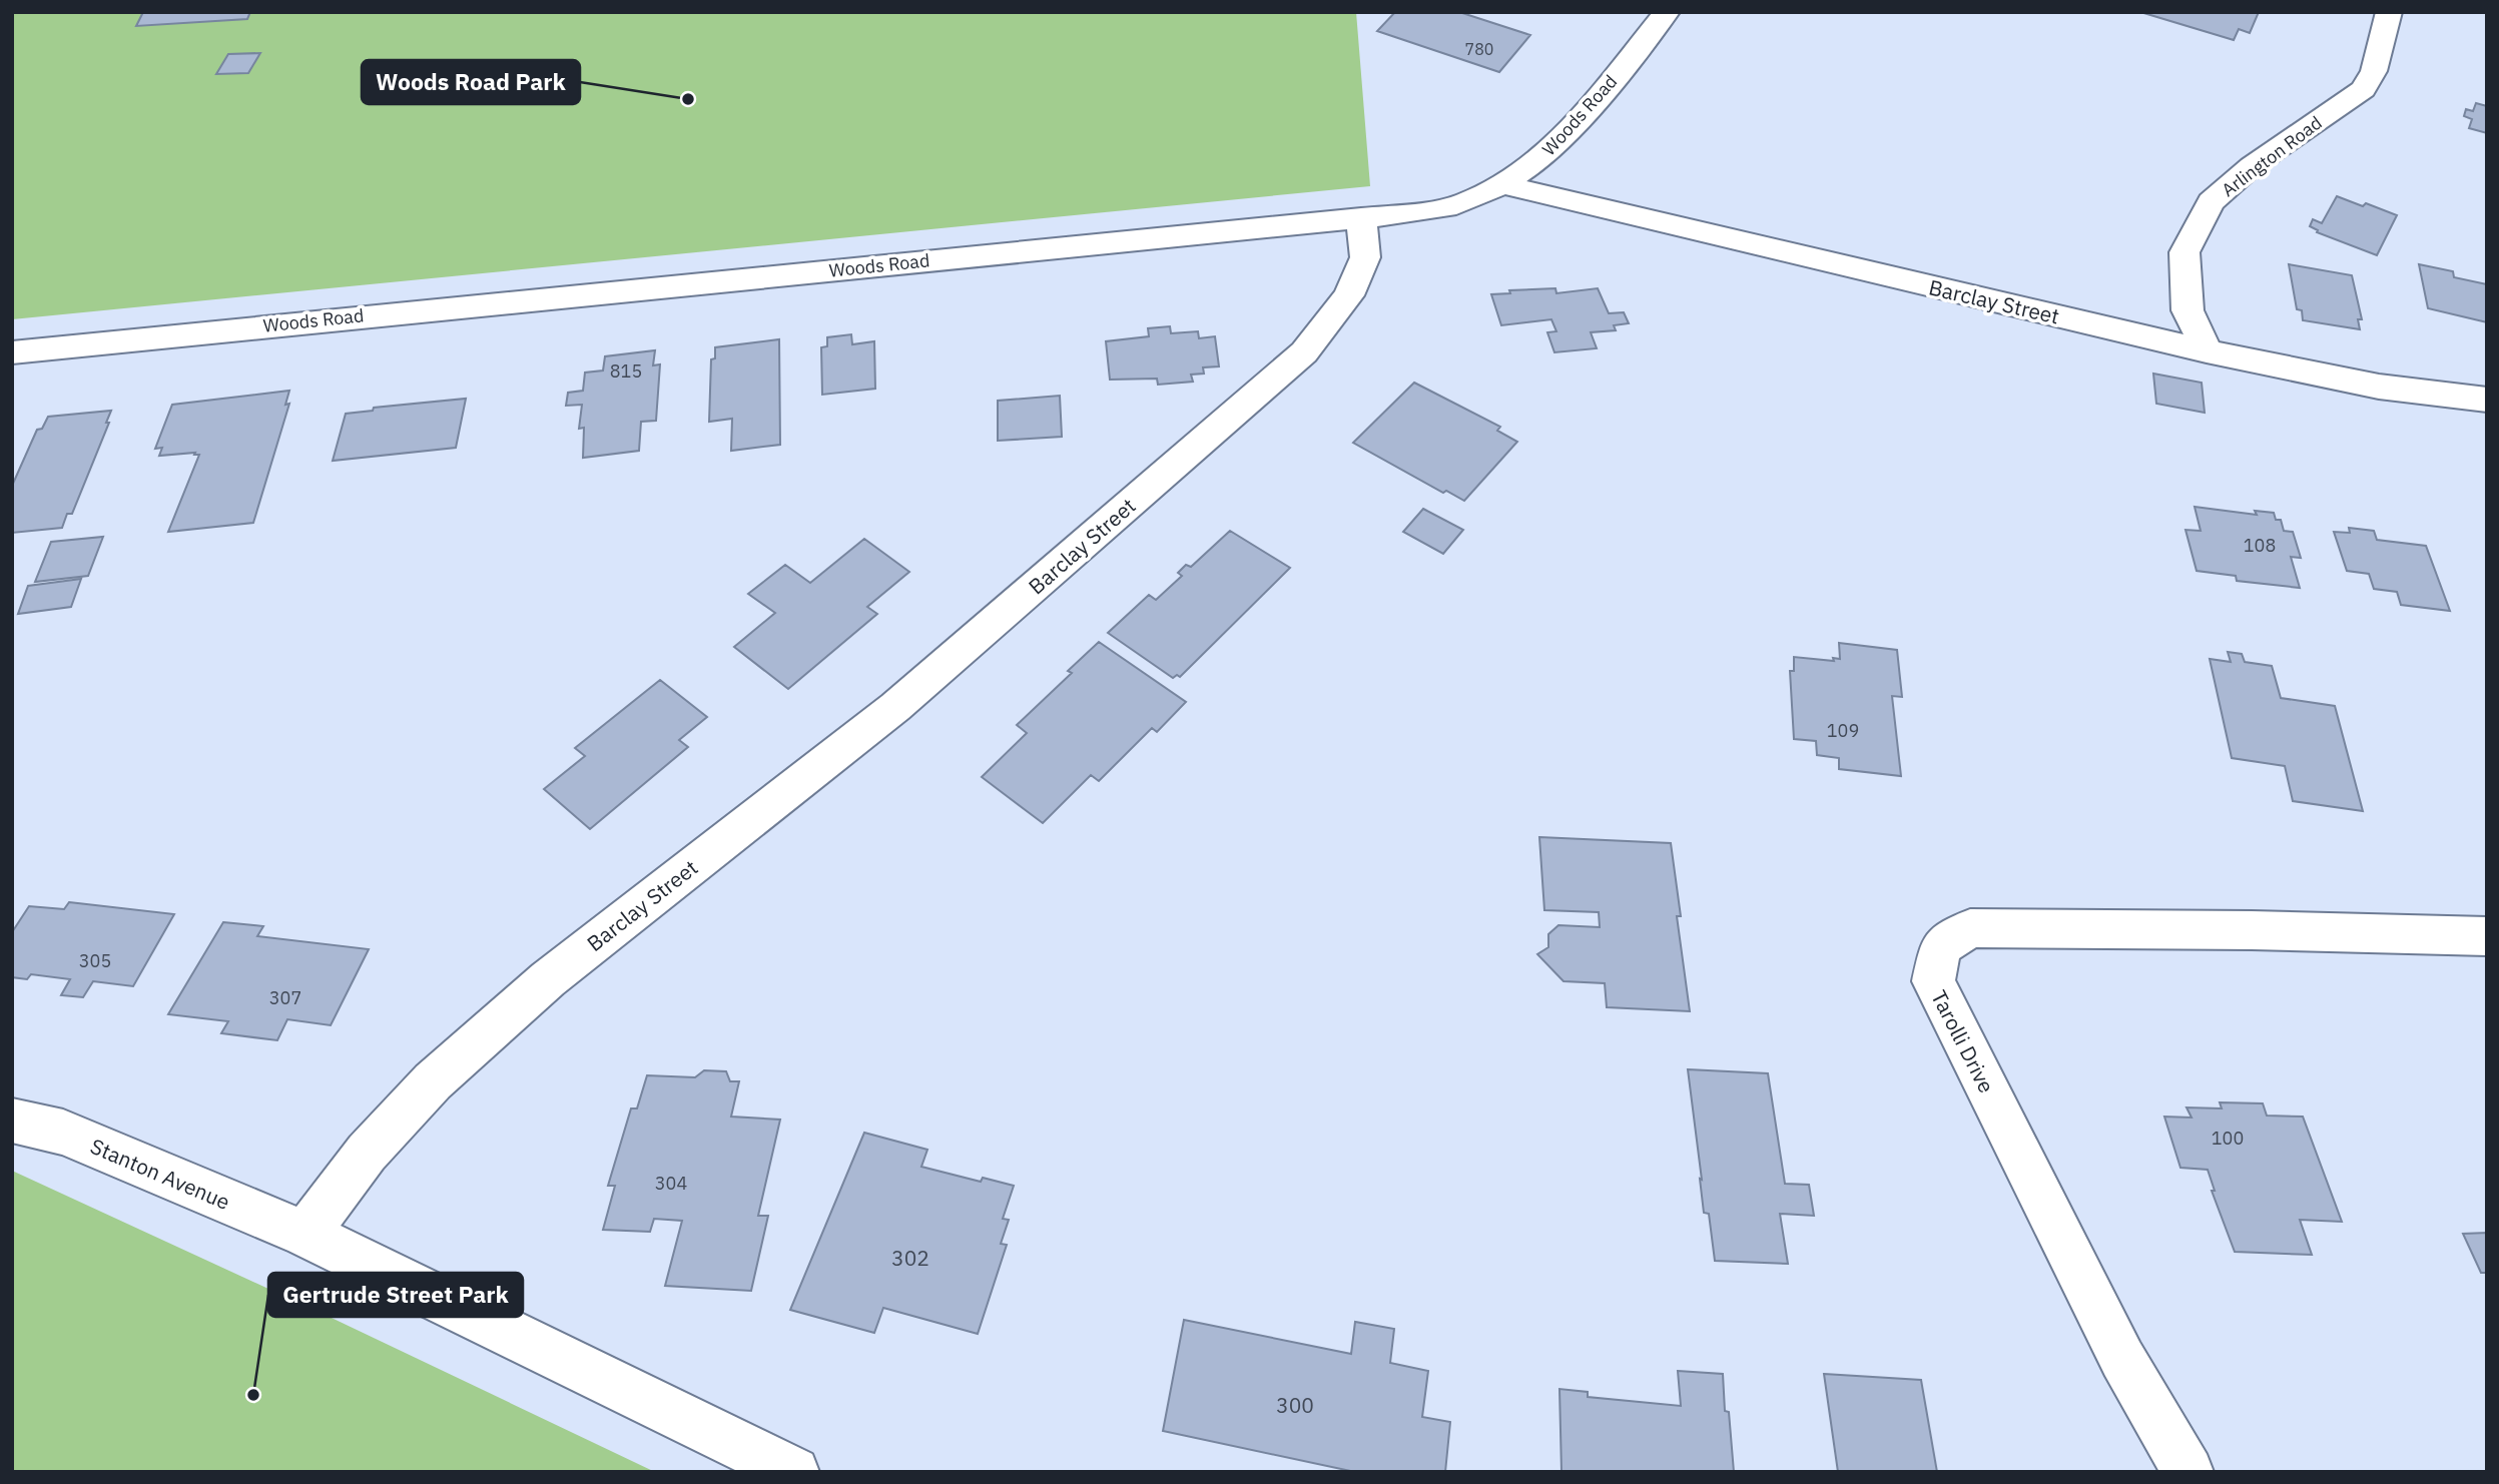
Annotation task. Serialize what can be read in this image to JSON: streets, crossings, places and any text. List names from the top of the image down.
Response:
{
  "streets": {
    "street": [
      "Woods Road",
      "Arlington Road",
      "Barclay Street",
      "Tarolli Drive",
      "Stanton Avenue"
    ]
  },
  "crossings": [
    ["Woods Road", "Barclay Street"],
    ["Arlington Road", "Barclay Street"],
    ["Barclay Street", "Stanton Avenue"]
  ],
  "places": ["Woods Road Park", "Gertrude Street Park"],
  "house_numbers": [
    "780",
    "815",
    "108",
    "109",
    "305",
    "307",
    "100",
    "304",
    "302",
    "300"
  ]
}
